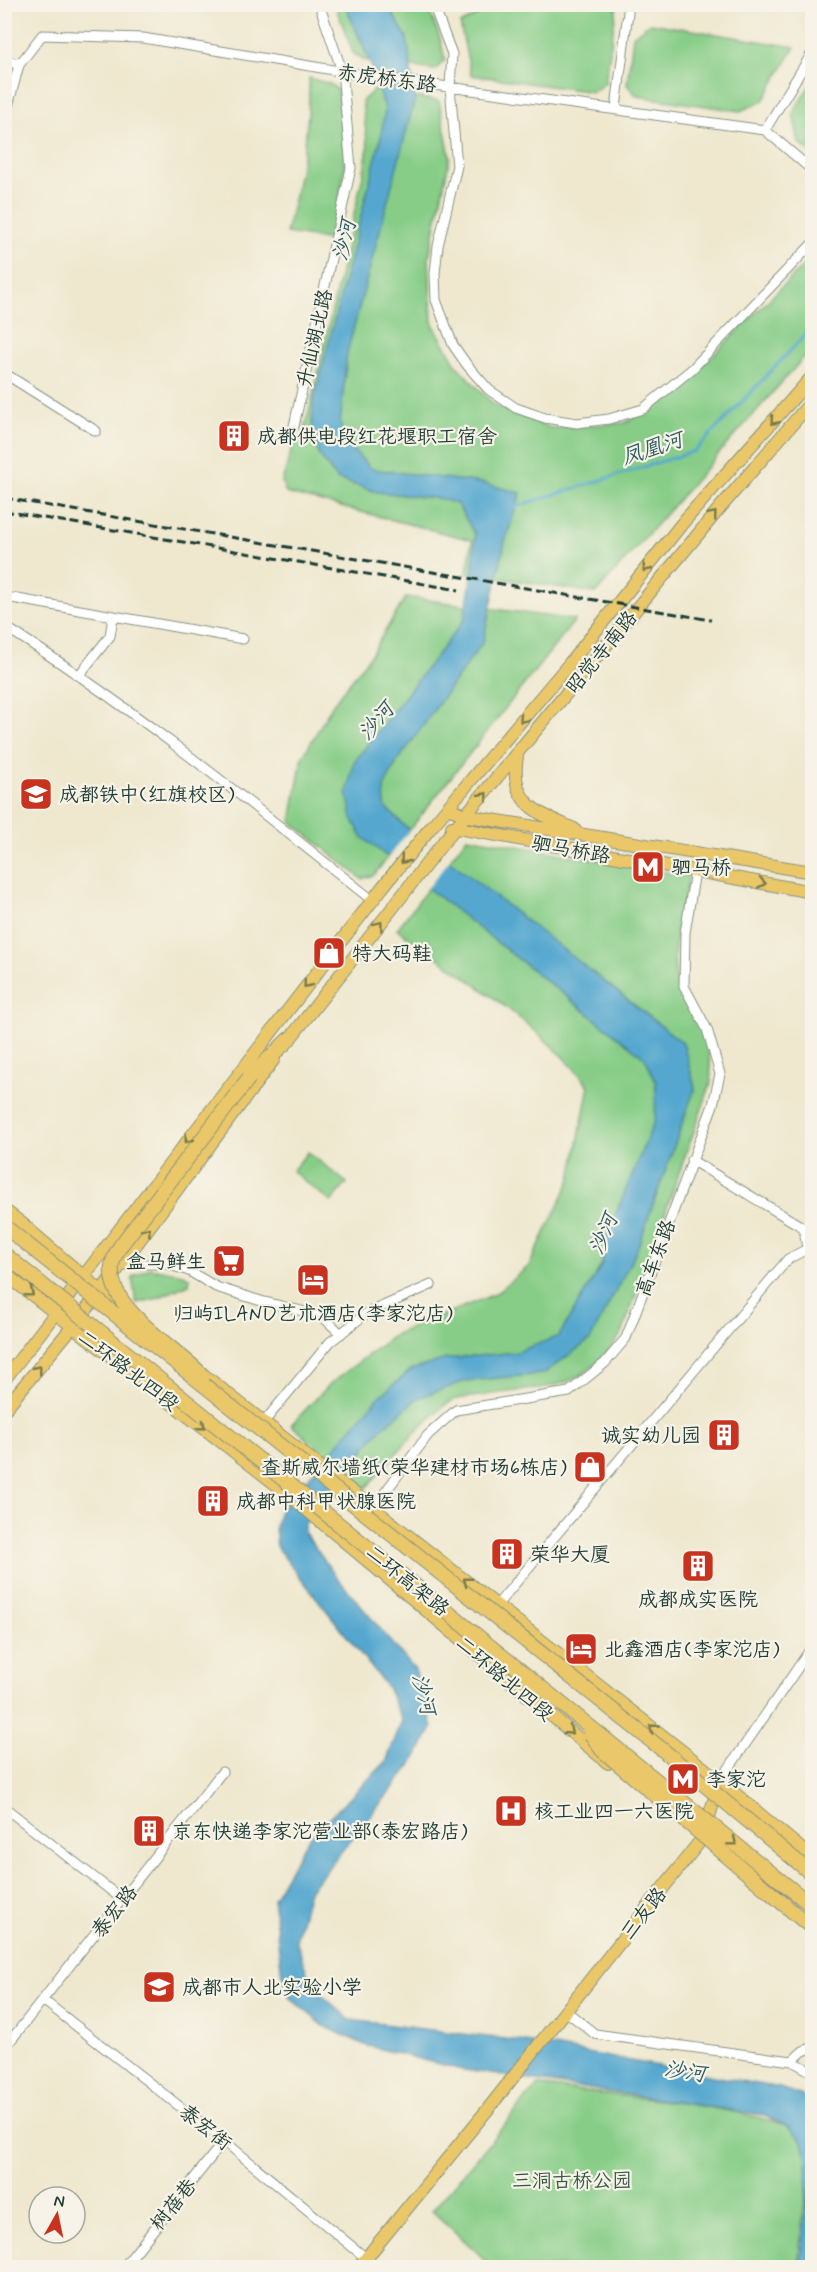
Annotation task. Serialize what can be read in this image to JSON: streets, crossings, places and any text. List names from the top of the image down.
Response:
{
  "streets": {
    "highway": ["二环高架路"],
    "main road": [
      "昭觉寺南路",
      "驷马桥路",
      "二环路北四段",
      "三友路"
    ],
    "street": [
      "赤虎桥东路",
      "升仙湖北路",
      "高车东路",
      "泰宏路",
      "泰宏街",
      "树蓓巷"
    ]
  },
  "crossings": [
    ["赤虎桥东路", "升仙湖北路"],
    ["昭觉寺南路", "驷马桥路"],
    ["昭觉寺南路", "二环路北四段"],
    ["驷马桥路", "高车东路"],
    ["高车东路", "二环路北四段"],
    ["二环路北四段", "三友路"],
    ["泰宏路", "泰宏街"],
    ["三友路", "泰宏街"],
    ["泰宏街", "树蓓巷"]
  ],
  "water": ["沙河", "凤凰河"],
  "parks": ["三洞古桥公园"],
  "places": {
    "building": [
      "成都供电段红花堰职工宿舍",
      "诚实幼儿园",
      "成都中科甲状腺医院",
      "荣华大厦",
      "成都成实医院",
      "京东快递李家沱营业部(泰宏路店)"
    ],
    "school or university": ["成都铁中(红旗校区)", "成都市人北实验小学"],
    "metro station": ["驷马桥", "李家沱"],
    "shop": ["特大码鞋", "查斯威尔墙纸(荣华建材市场6栋店)"],
    "supermarket": ["盒马鲜生"],
    "hotel": ["归屿ILAND艺术酒店(李家沱店)", "北鑫酒店(李家沱店)"],
    "hospital": ["核工业四一六医院"]
  },
  "north": "top"
}
